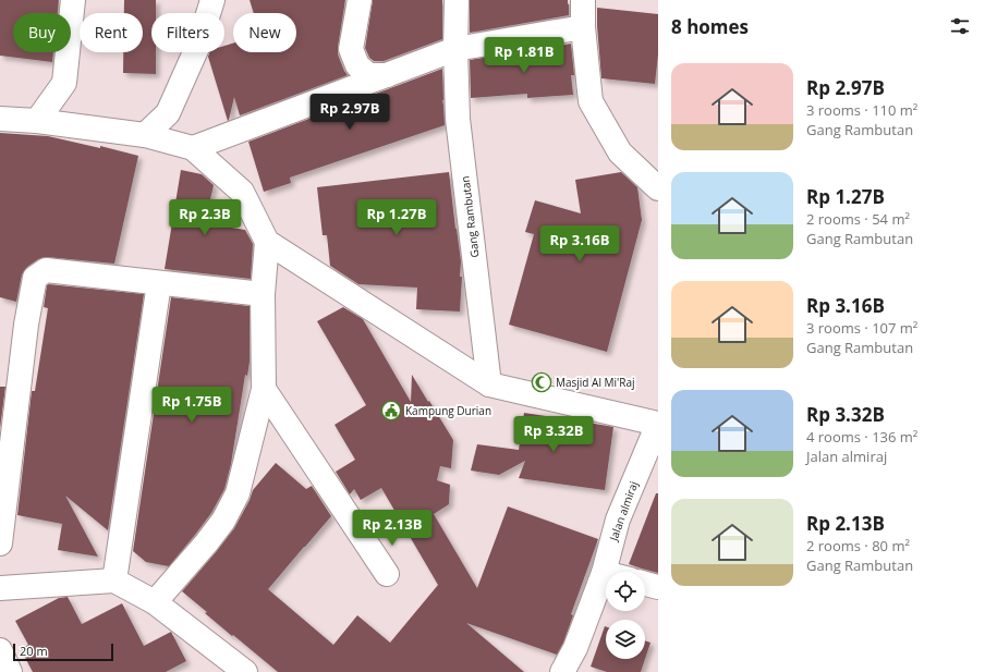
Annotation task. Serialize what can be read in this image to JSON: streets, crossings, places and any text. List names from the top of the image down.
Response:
{
  "streets": {
    "street": ["Gang Rambutan", "Jalan almiraj"]
  },
  "places": {
    "mosque": ["Masjid Al Mi'Raj"],
    "public building": ["Kampung Durian"]
  },
  "scale_bar": "20 m",
  "page": {
    "heading": "8 homes",
    "chip": [
      "Buy",
      "Rent",
      "Filters",
      "New"
    ],
    "price": [
      "Rp 1.81B",
      "Rp 2.97B",
      "Rp 2.3B",
      "Rp 1.27B",
      "Rp 3.16B",
      "Rp 1.75B",
      "Rp 3.32B",
      "Rp 2.13B"
    ],
    "list": [
      {
        "name": "Rp 2.97B",
        "note": "3 rooms · 110 m² · Gang Rambutan"
      },
      {
        "name": "Rp 1.27B",
        "note": "2 rooms · 54 m² · Gang Rambutan"
      },
      {
        "name": "Rp 3.16B",
        "note": "3 rooms · 107 m² · Gang Rambutan"
      },
      {
        "name": "Rp 3.32B",
        "note": "4 rooms · 136 m² · Jalan almiraj"
      },
      {
        "name": "Rp 2.13B",
        "note": "2 rooms · 80 m² · Gang Rambutan"
      }
    ],
    "scale": "20 m"
  }
}
